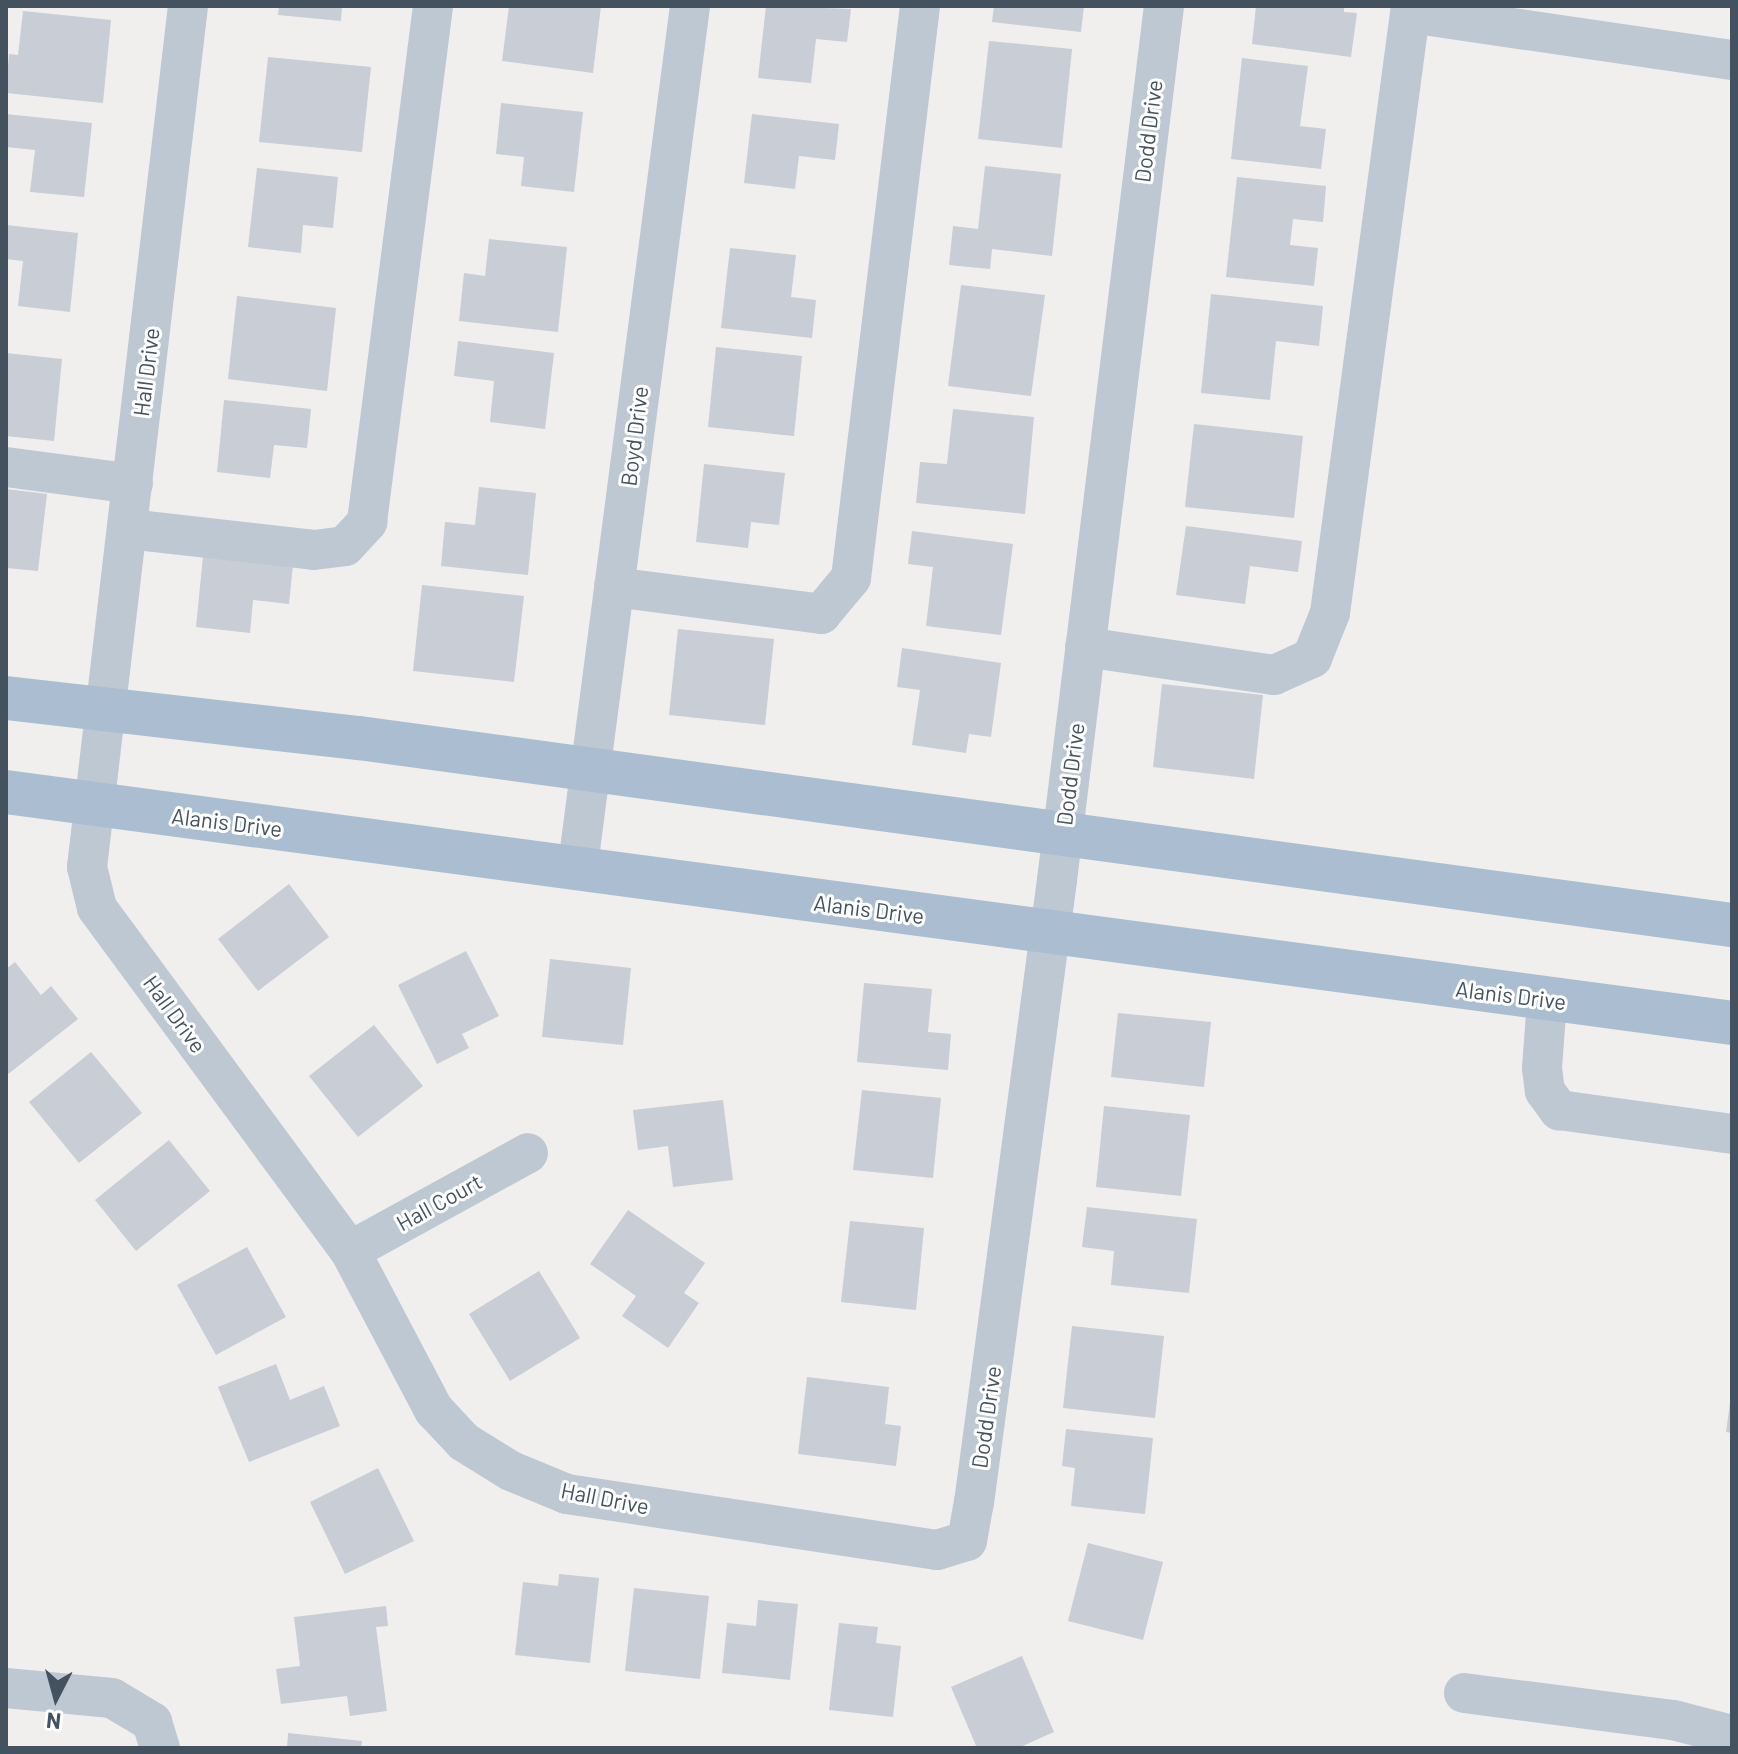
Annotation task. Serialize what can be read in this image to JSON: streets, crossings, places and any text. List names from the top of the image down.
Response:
{
  "streets": {
    "main road": ["Alanis Drive"],
    "street": [
      "Dodd Drive",
      "Hall Drive",
      "Boyd Drive",
      "Hall Court"
    ]
  },
  "crossings": [
    ["Dodd Drive", "Hall Drive"],
    ["Dodd Drive", "Alanis Drive"],
    ["Hall Drive", "Alanis Drive"],
    ["Hall Drive", "Hall Court"],
    ["Boyd Drive", "Alanis Drive"]
  ],
  "north": "bottom"
}
